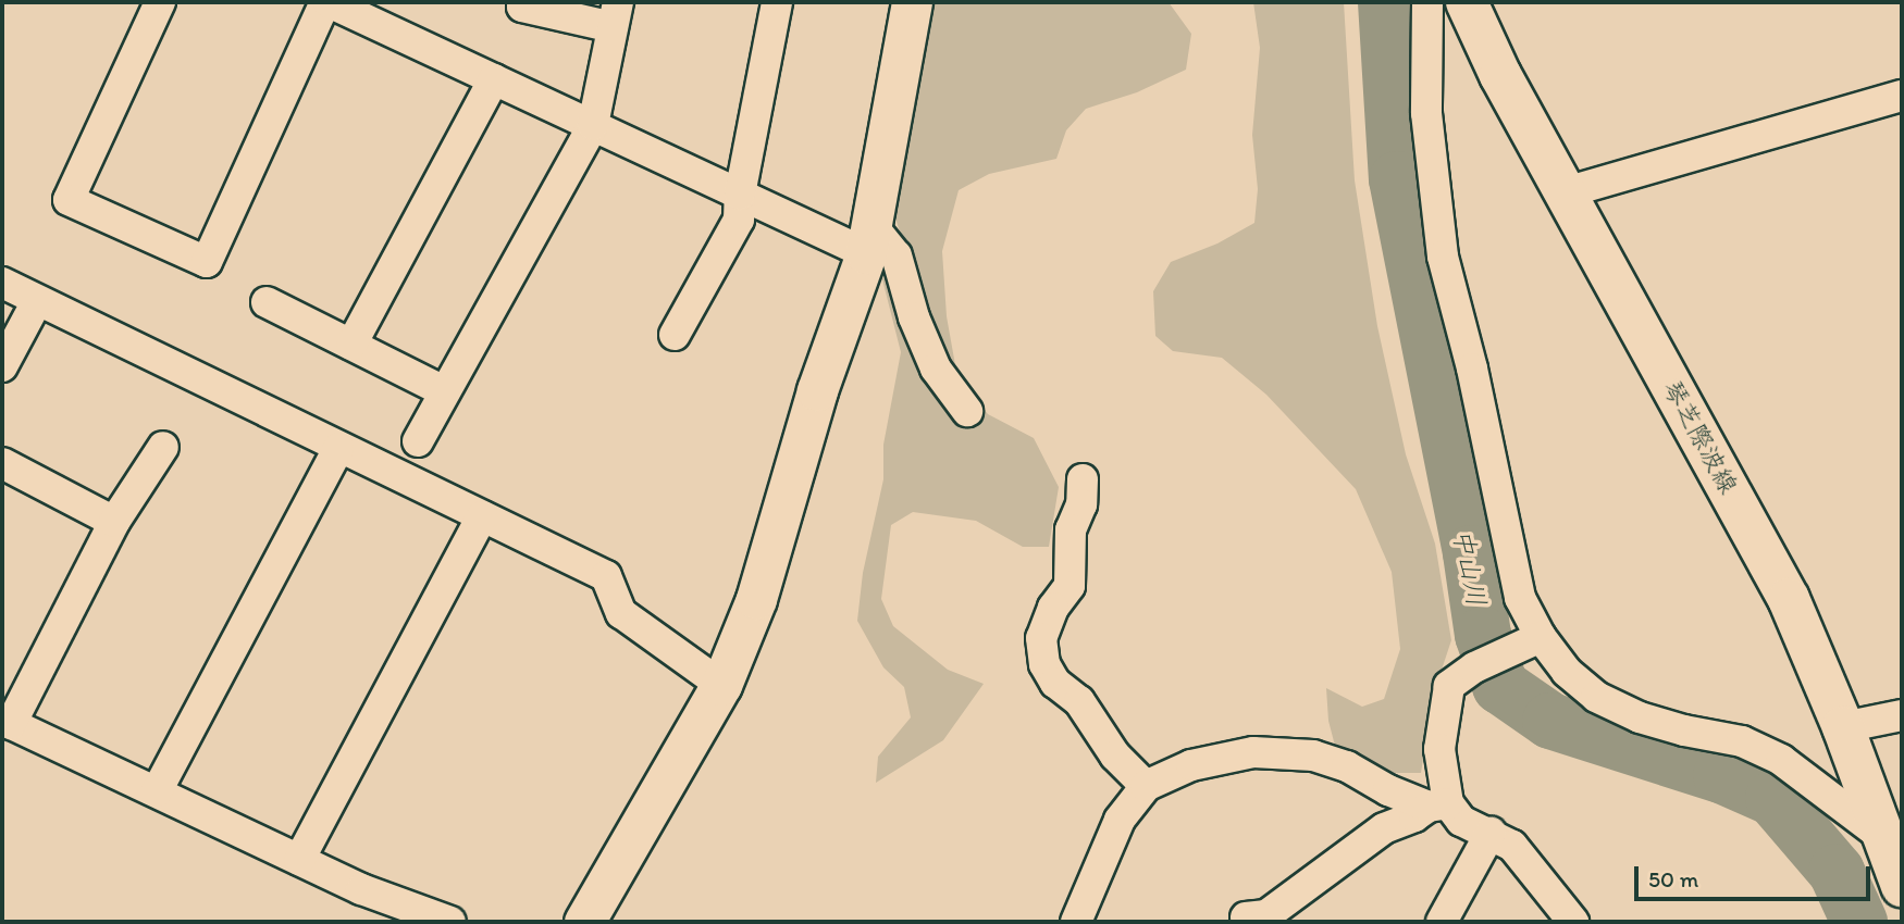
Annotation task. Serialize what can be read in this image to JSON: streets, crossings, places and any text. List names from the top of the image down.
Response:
{
  "streets": {
    "main road": ["琴芝際波線"]
  },
  "water": ["中山川"],
  "scale_bar": "50 m"
}
